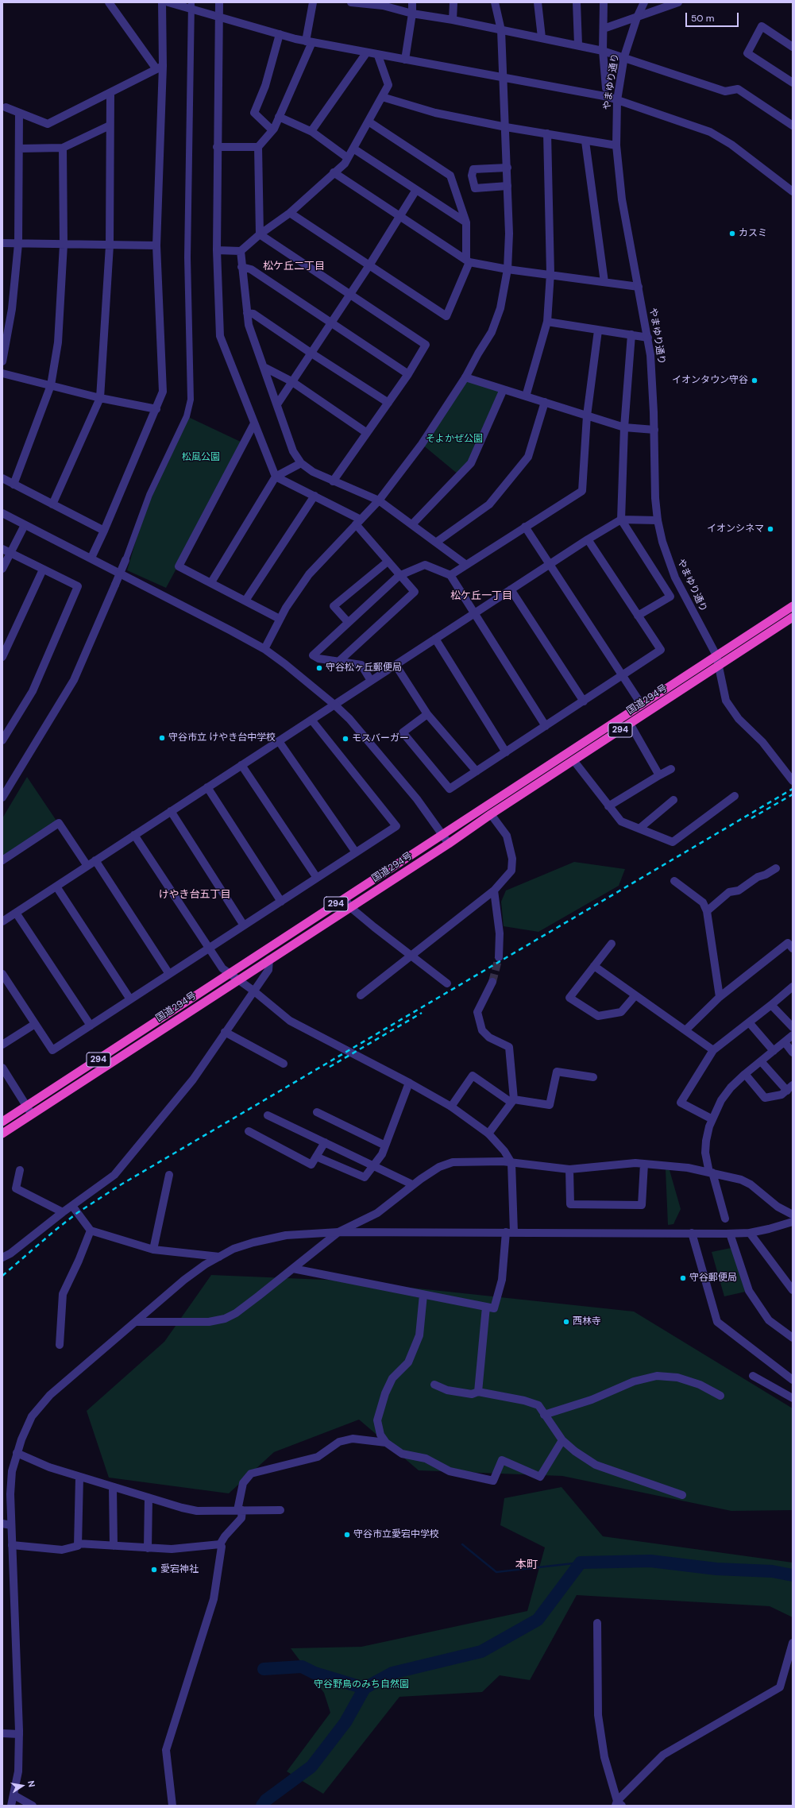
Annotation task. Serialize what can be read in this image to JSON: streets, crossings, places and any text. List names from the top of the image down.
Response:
{
  "streets": {
    "highway": ["国道294号", "294"],
    "street": ["やまゆり通り"]
  },
  "crossings": [
    ["やまゆり通り", "国道294号"]
  ],
  "districts": [
    "松ケ丘二丁目",
    "松ケ丘一丁目",
    "けやき台五丁目",
    "本町"
  ],
  "parks": ["そよかぜ公園", "松風公園", "守谷野鳥のみち自然園"],
  "places": [
    "カスミ",
    "イオンタウン守谷",
    "イオンシネマ",
    "守谷松ヶ丘郵便局",
    "守谷市立 けやき台中学校",
    "モスバーガー",
    "守谷郵便局",
    "西林寺",
    "守谷市立愛宕中学校",
    "愛宕神社"
  ],
  "scale_bar": "50 m",
  "north": "right"
}
